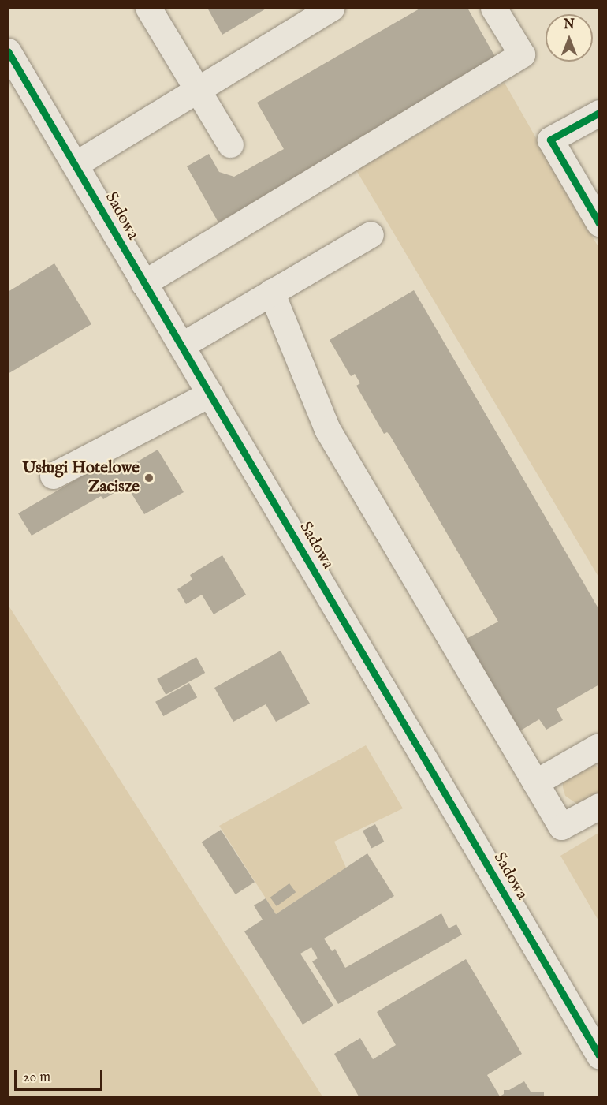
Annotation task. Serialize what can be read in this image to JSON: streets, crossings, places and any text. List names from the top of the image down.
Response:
{
  "streets": {
    "street": ["Sadowa"]
  },
  "places": ["Usługi Hotelowe Zacisze"],
  "scale_bar": "20 m",
  "north": "top"
}
